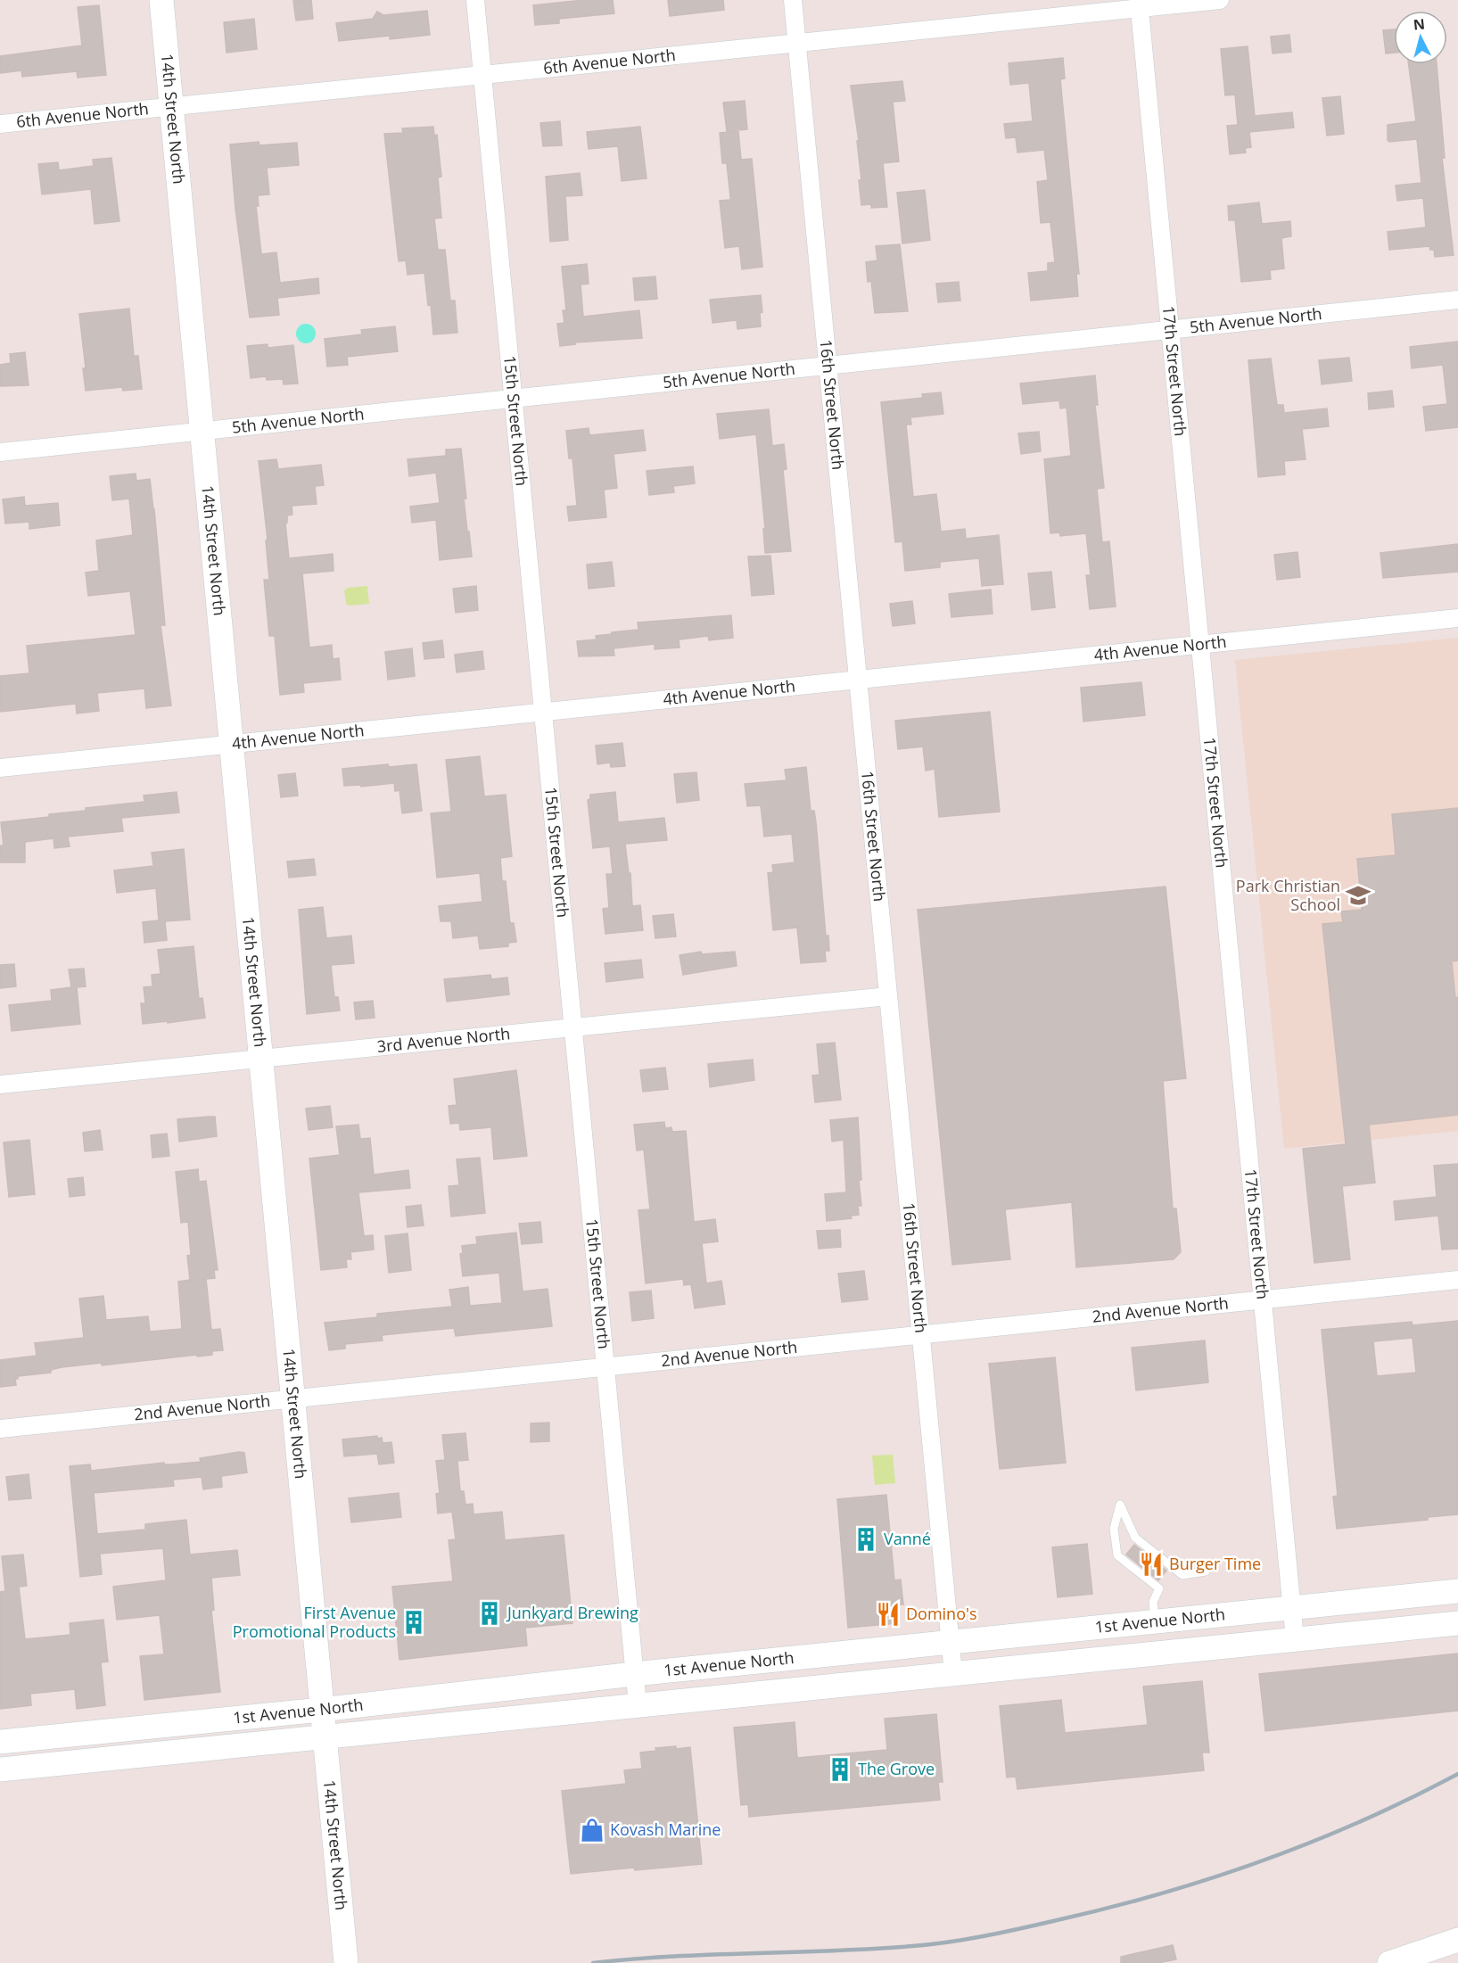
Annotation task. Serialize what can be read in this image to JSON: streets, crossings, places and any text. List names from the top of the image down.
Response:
{
  "streets": {
    "main road": ["14th Street North", "1st Avenue North"],
    "street": [
      "6th Avenue North",
      "5th Avenue North",
      "17th Street North",
      "16th Street North",
      "15th Street North",
      "4th Avenue North",
      "3rd Avenue North",
      "2nd Avenue North"
    ]
  },
  "crossings": [
    ["6th Avenue North", "14th Street North"],
    ["6th Avenue North", "17th Street North"],
    ["6th Avenue North", "16th Street North"],
    ["6th Avenue North", "15th Street North"],
    ["14th Street North", "5th Avenue North"],
    ["14th Street North", "4th Avenue North"],
    ["14th Street North", "3rd Avenue North"],
    ["14th Street North", "2nd Avenue North"],
    ["14th Street North", "1st Avenue North"],
    ["5th Avenue North", "17th Street North"],
    ["5th Avenue North", "16th Street North"],
    ["5th Avenue North", "15th Street North"],
    ["17th Street North", "4th Avenue North"],
    ["17th Street North", "2nd Avenue North"],
    ["17th Street North", "1st Avenue North"],
    ["16th Street North", "4th Avenue North"],
    ["16th Street North", "3rd Avenue North"],
    ["16th Street North", "2nd Avenue North"],
    ["16th Street North", "1st Avenue North"],
    ["15th Street North", "4th Avenue North"],
    ["15th Street North", "3rd Avenue North"],
    ["15th Street North", "2nd Avenue North"],
    ["15th Street North", "1st Avenue North"]
  ],
  "places": {
    "school or university": ["Park Christian School"],
    "building": [
      "Vanné",
      "Junkyard Brewing",
      "First Avenue Promotional Products",
      "The Grove"
    ],
    "restaurant": ["Burger Time", "Domino's"],
    "shop": ["Kovash Marine"]
  },
  "north": "top"
}
